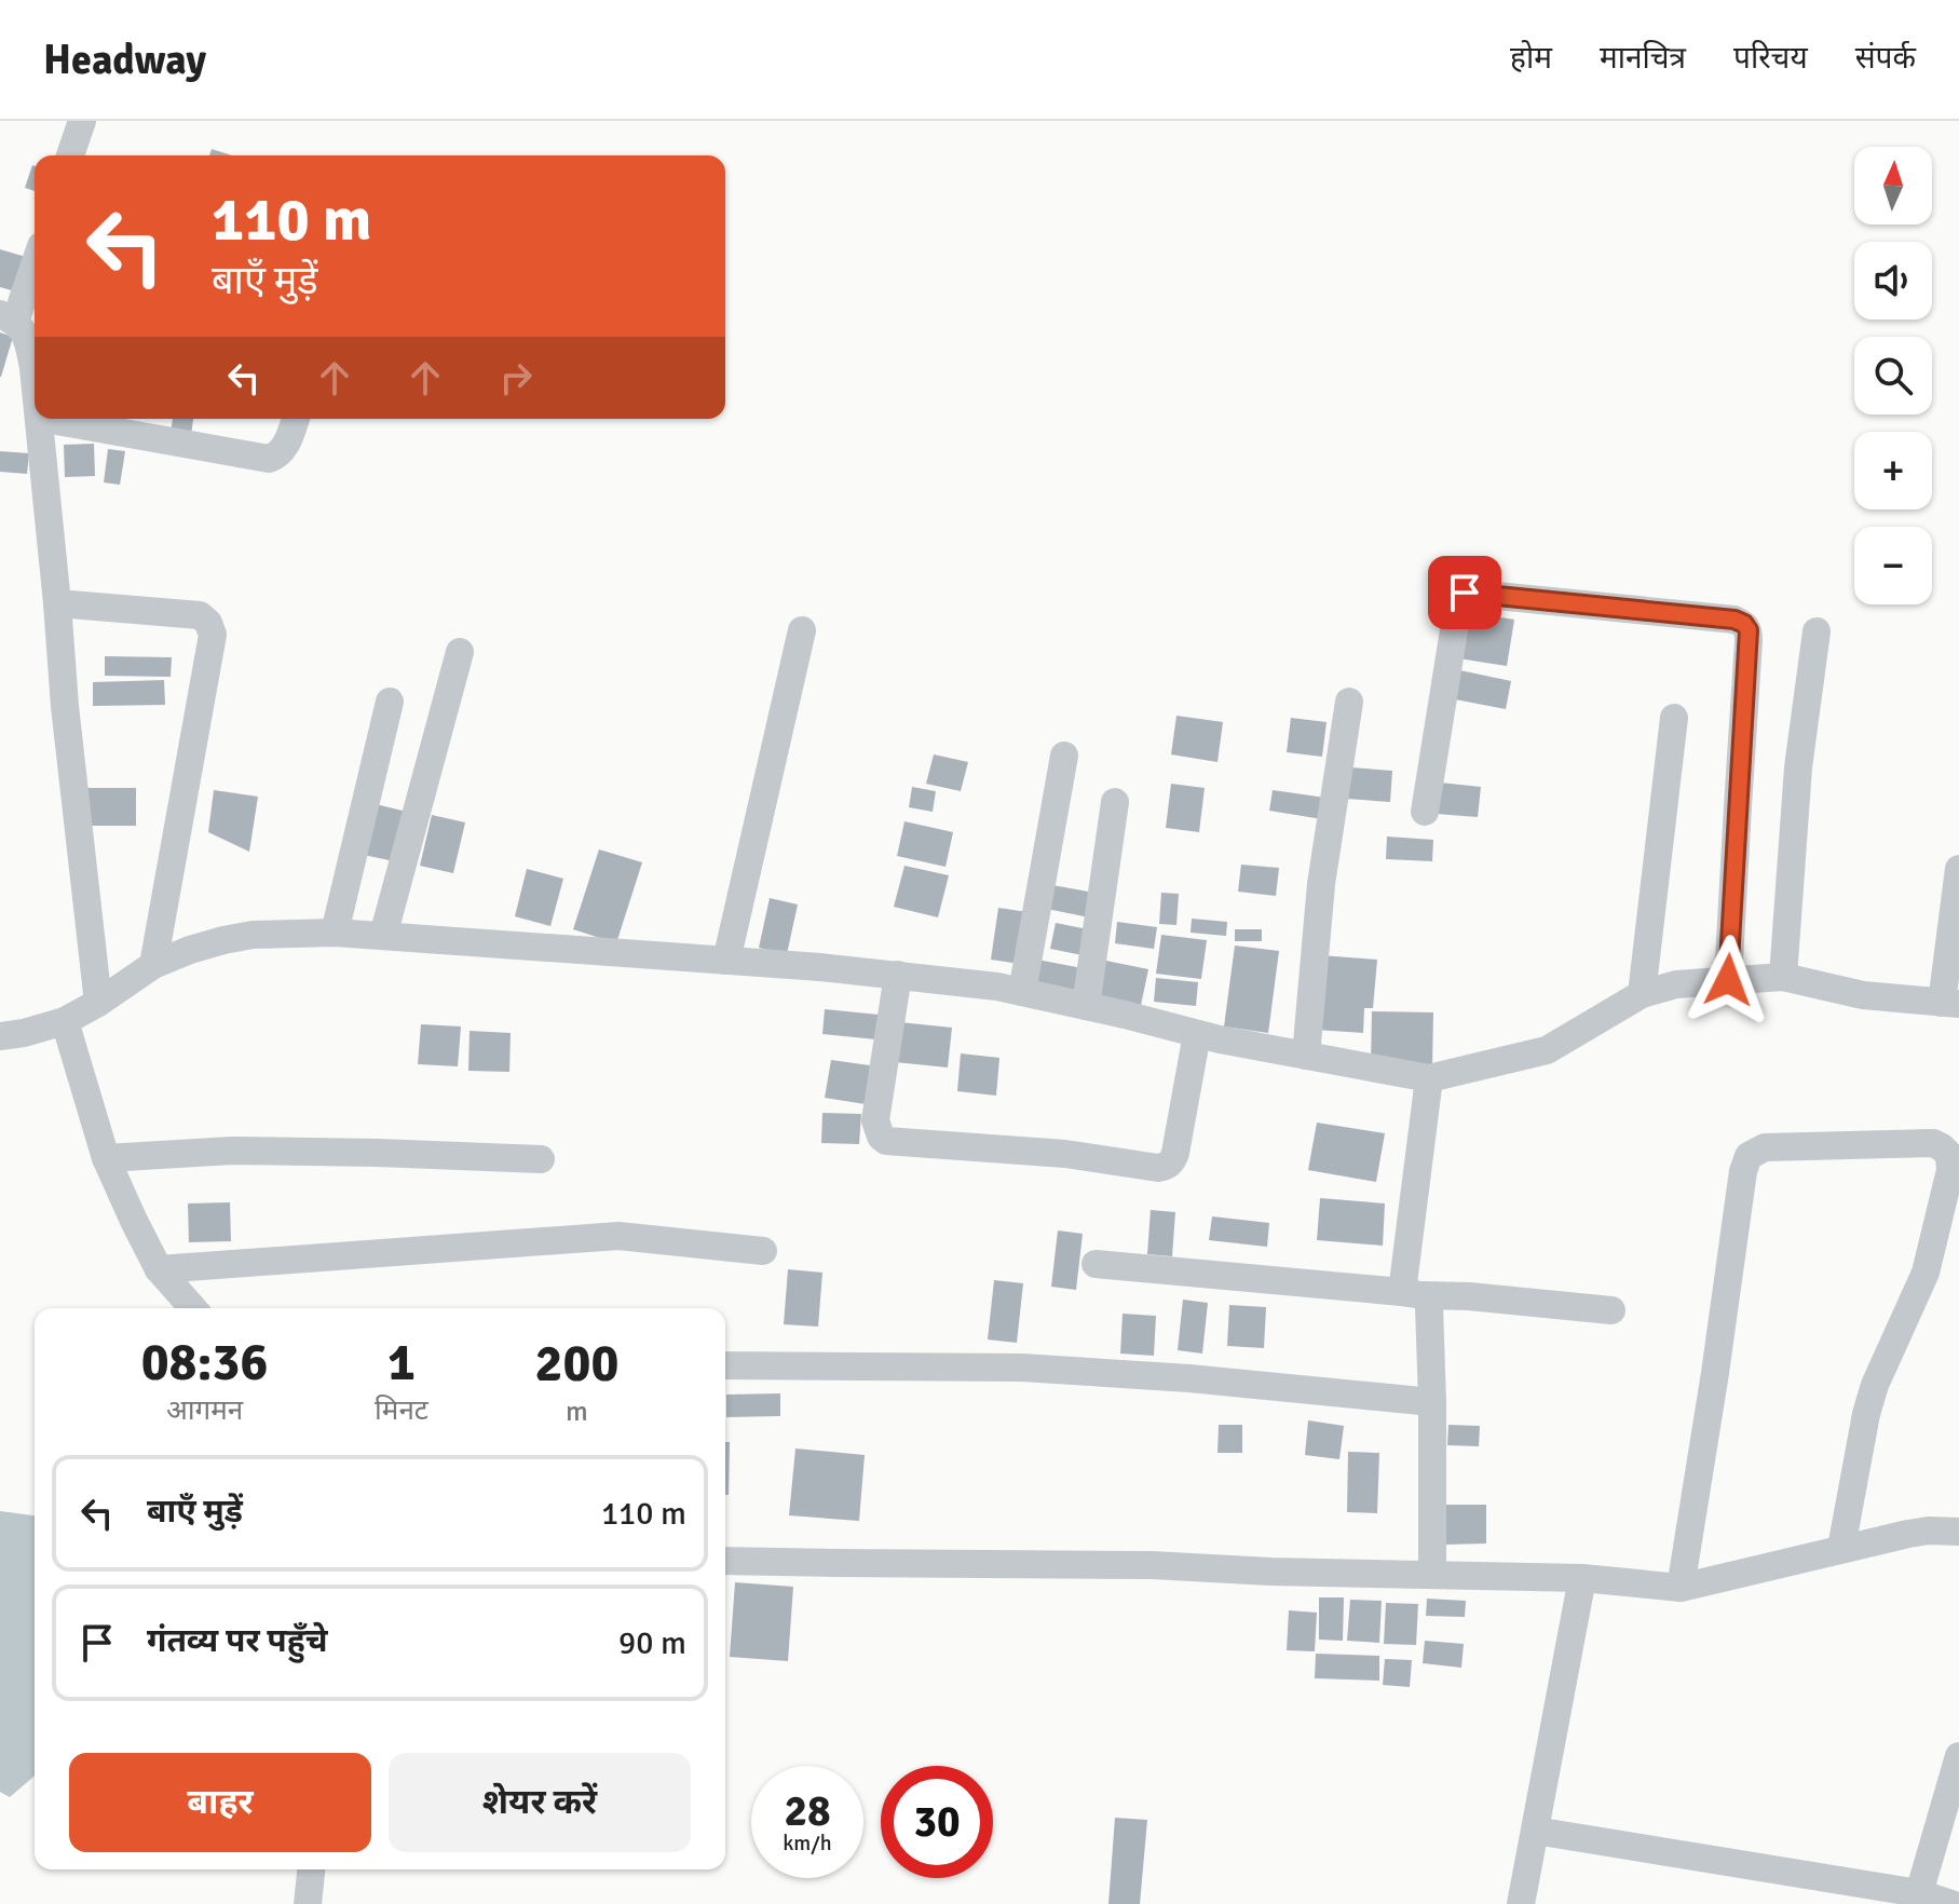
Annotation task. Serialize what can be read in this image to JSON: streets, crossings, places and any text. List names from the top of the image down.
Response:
{
  "north": "top",
  "page": {
    "header": "Headway",
    "nav": [
      "होम",
      "मानचित्र",
      "परिचय",
      "संपर्क"
    ],
    "map_buttons": ["+", "−"],
    "turn": ["110 m", "बाएँ मुड़ें"],
    "eta": [
      "08:36",
      "आगमन",
      "1",
      "मिनट",
      "200",
      "m"
    ],
    "list": [
      {
        "name": "बाएँ मुड़ें",
        "value": "110 m"
      },
      {
        "name": "गंतव्य पर पहुँचे",
        "value": "90 m"
      }
    ],
    "buttons": ["बाहर", "शेयर करें"],
    "speed": "28 km/h",
    "limit": "30"
  }
}
